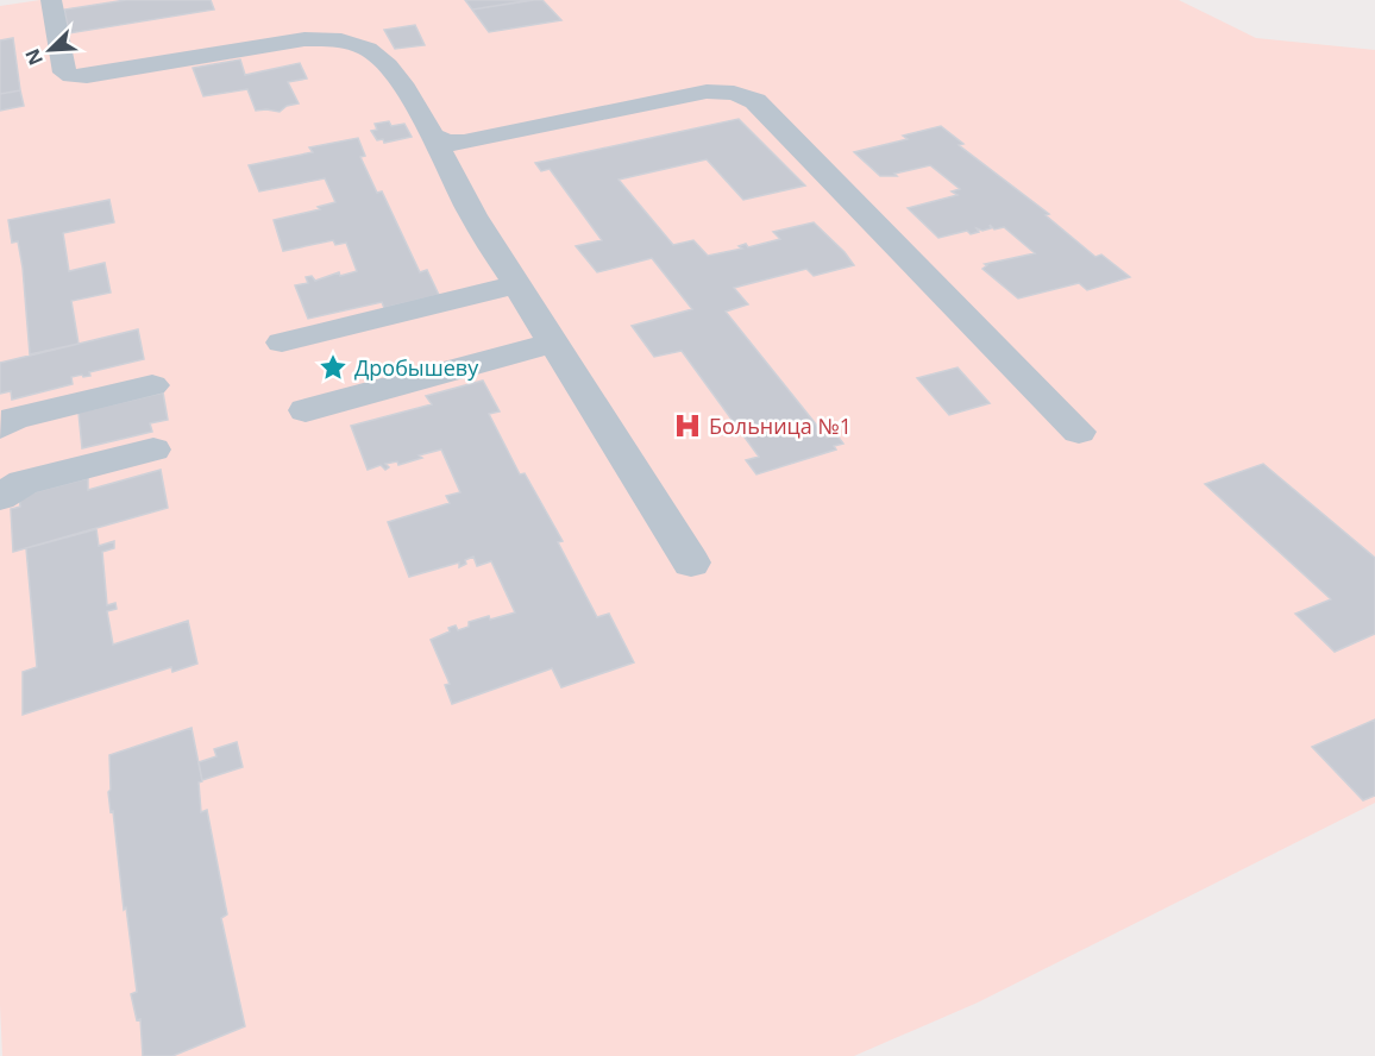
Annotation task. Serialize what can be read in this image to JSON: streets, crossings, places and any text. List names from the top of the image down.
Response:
{
  "places": {
    "place": ["Дробышеву"],
    "hospital": ["Больница №1"]
  },
  "north": "bottom left"
}
